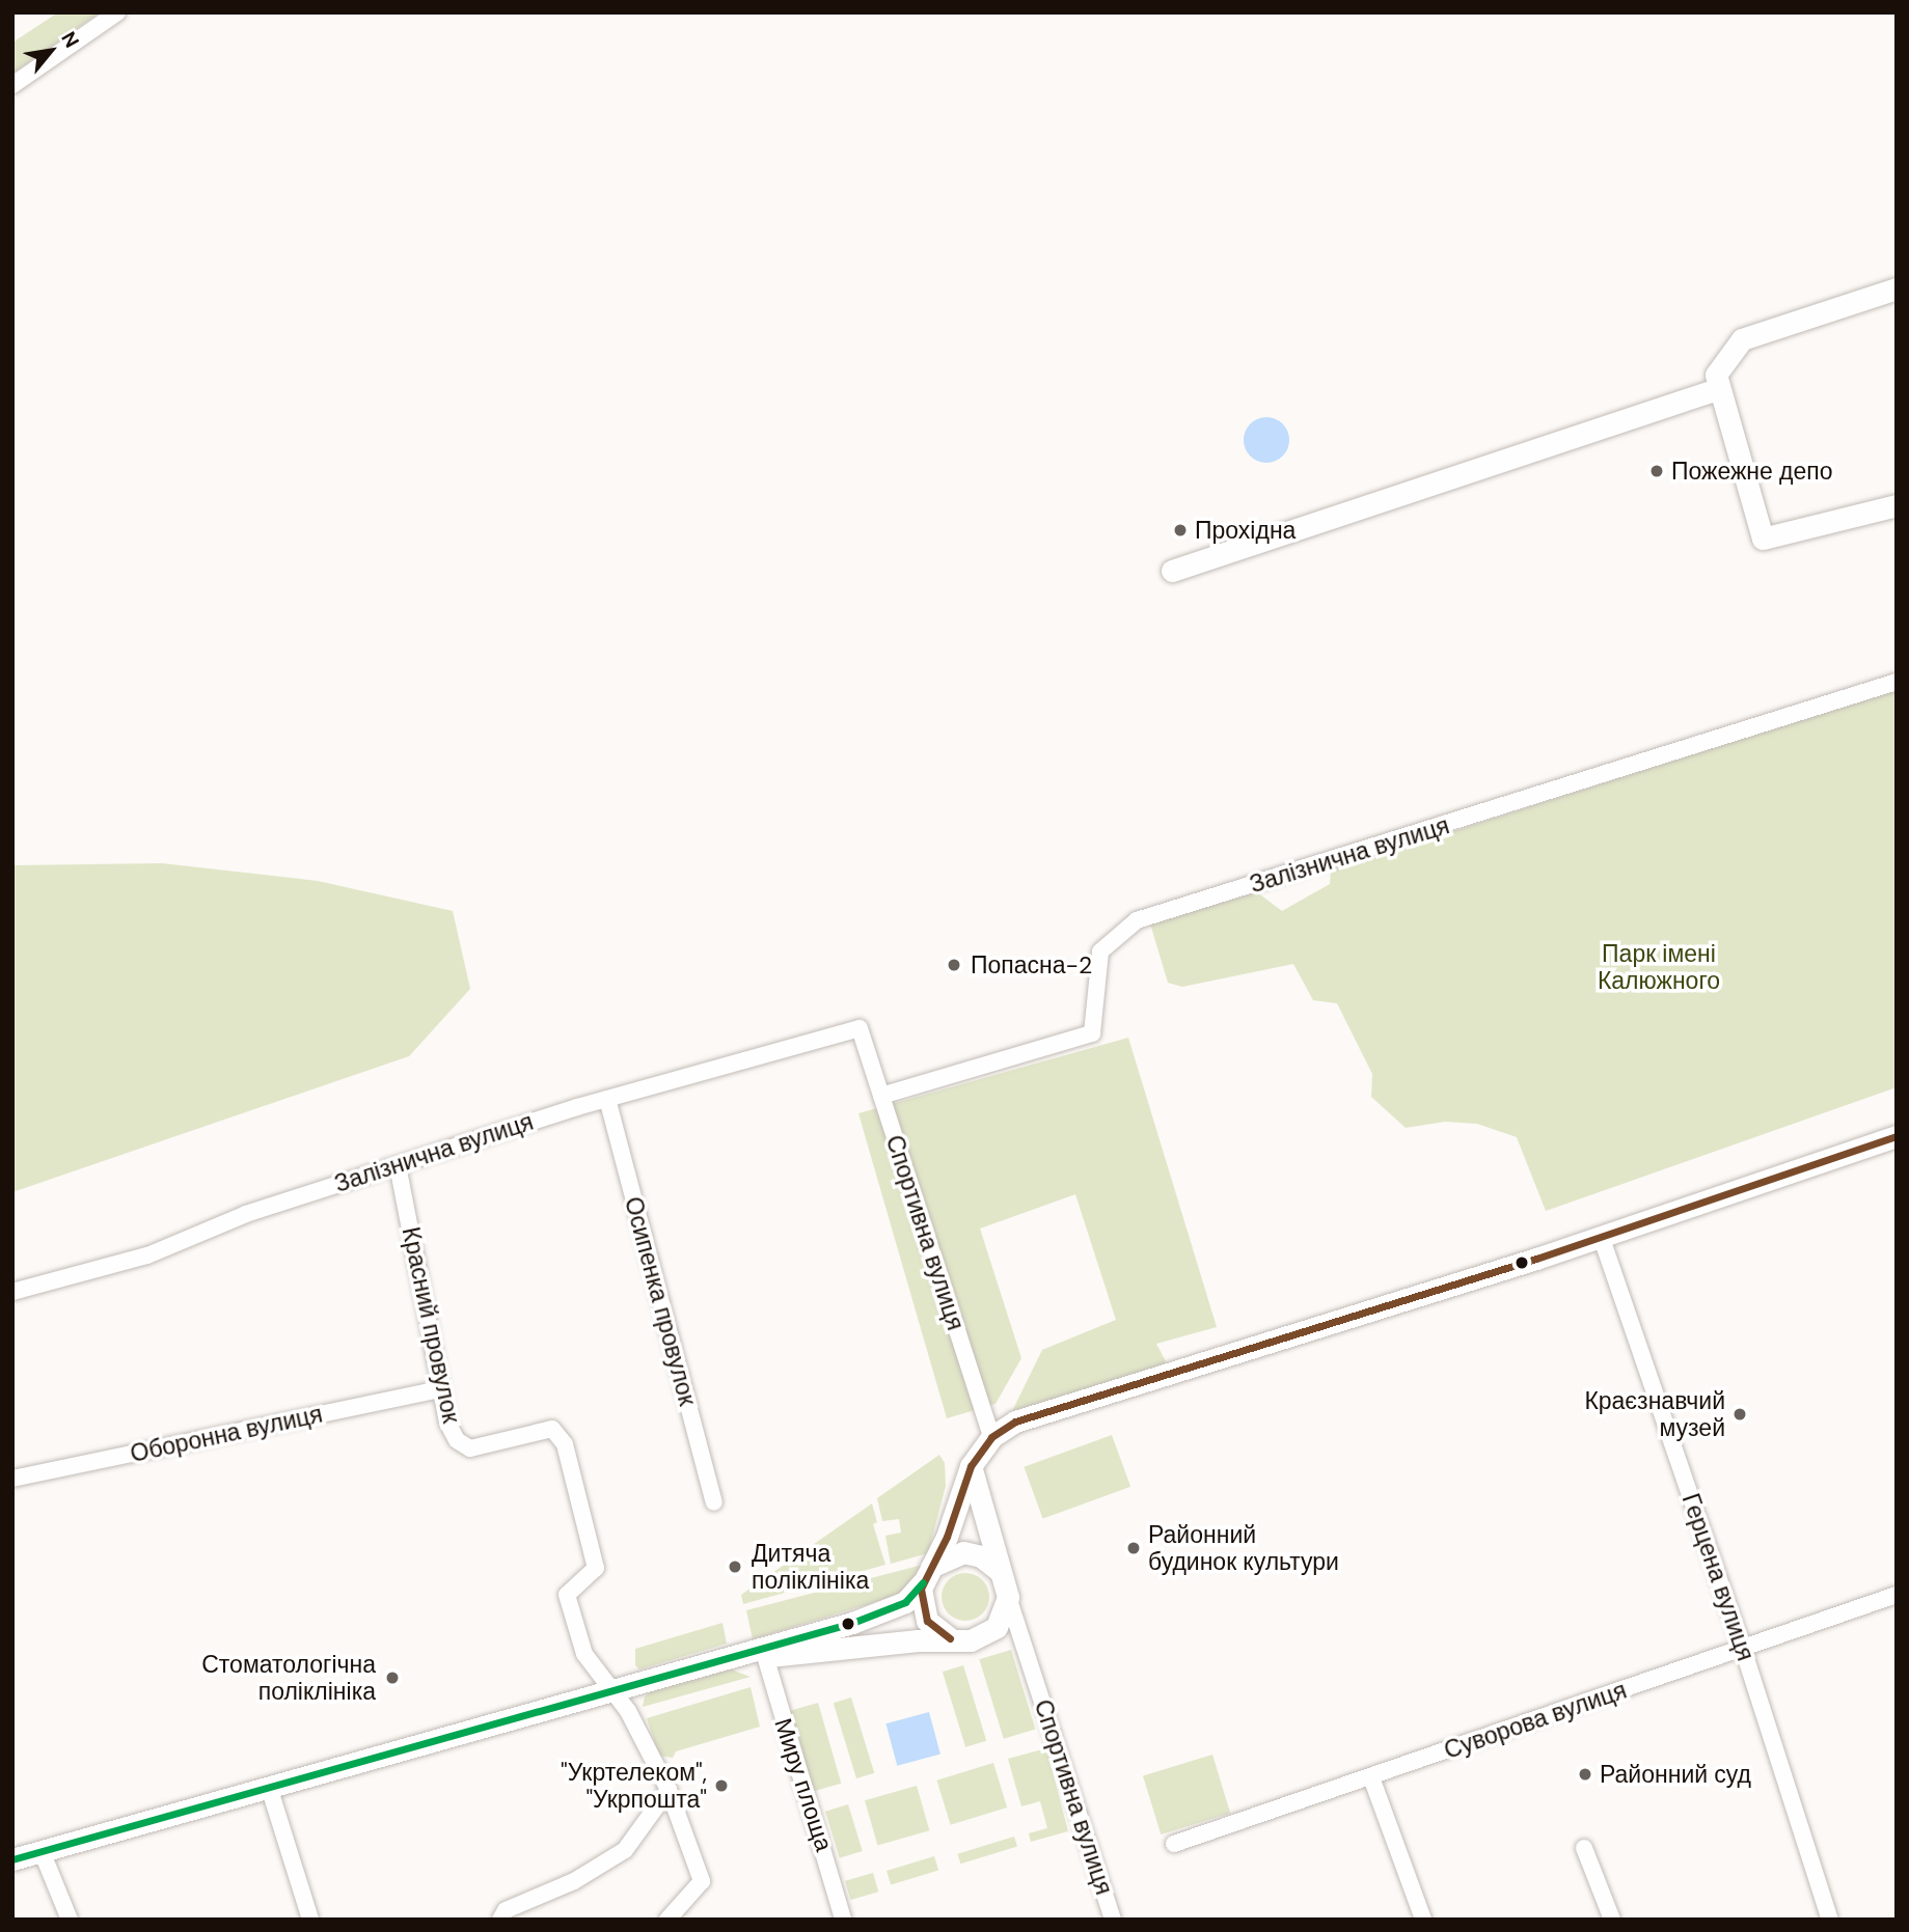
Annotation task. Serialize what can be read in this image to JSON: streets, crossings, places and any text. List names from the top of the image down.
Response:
{
  "streets": {
    "street": [
      "Залізнична вулиця",
      "Спортивна вулиця",
      "Осипенка провулок",
      "Красний провулок",
      "Оборонна вулиця",
      "Герцена вулиця",
      "Суворова вулиця",
      "Миру площа"
    ]
  },
  "crossings": [
    ["Залізнична вулиця", "Спортивна вулиця"],
    ["Залізнична вулиця", "Осипенка провулок"],
    ["Залізнична вулиця", "Красний провулок"],
    ["Красний провулок", "Оборонна вулиця"],
    ["Герцена вулиця", "Суворова вулиця"]
  ],
  "parks": ["Парк імені Калюжного"],
  "places": [
    "Пожежне депо",
    "Прохідна",
    "Попасна-2",
    "Краєзнавчий музей",
    "Районний будинок культури",
    "Дитяча поліклініка",
    "Стоматологічна поліклініка",
    "Районний суд",
    "\"Укртелеком\", \"Укрпошта\""
  ],
  "north": "top right"
}
